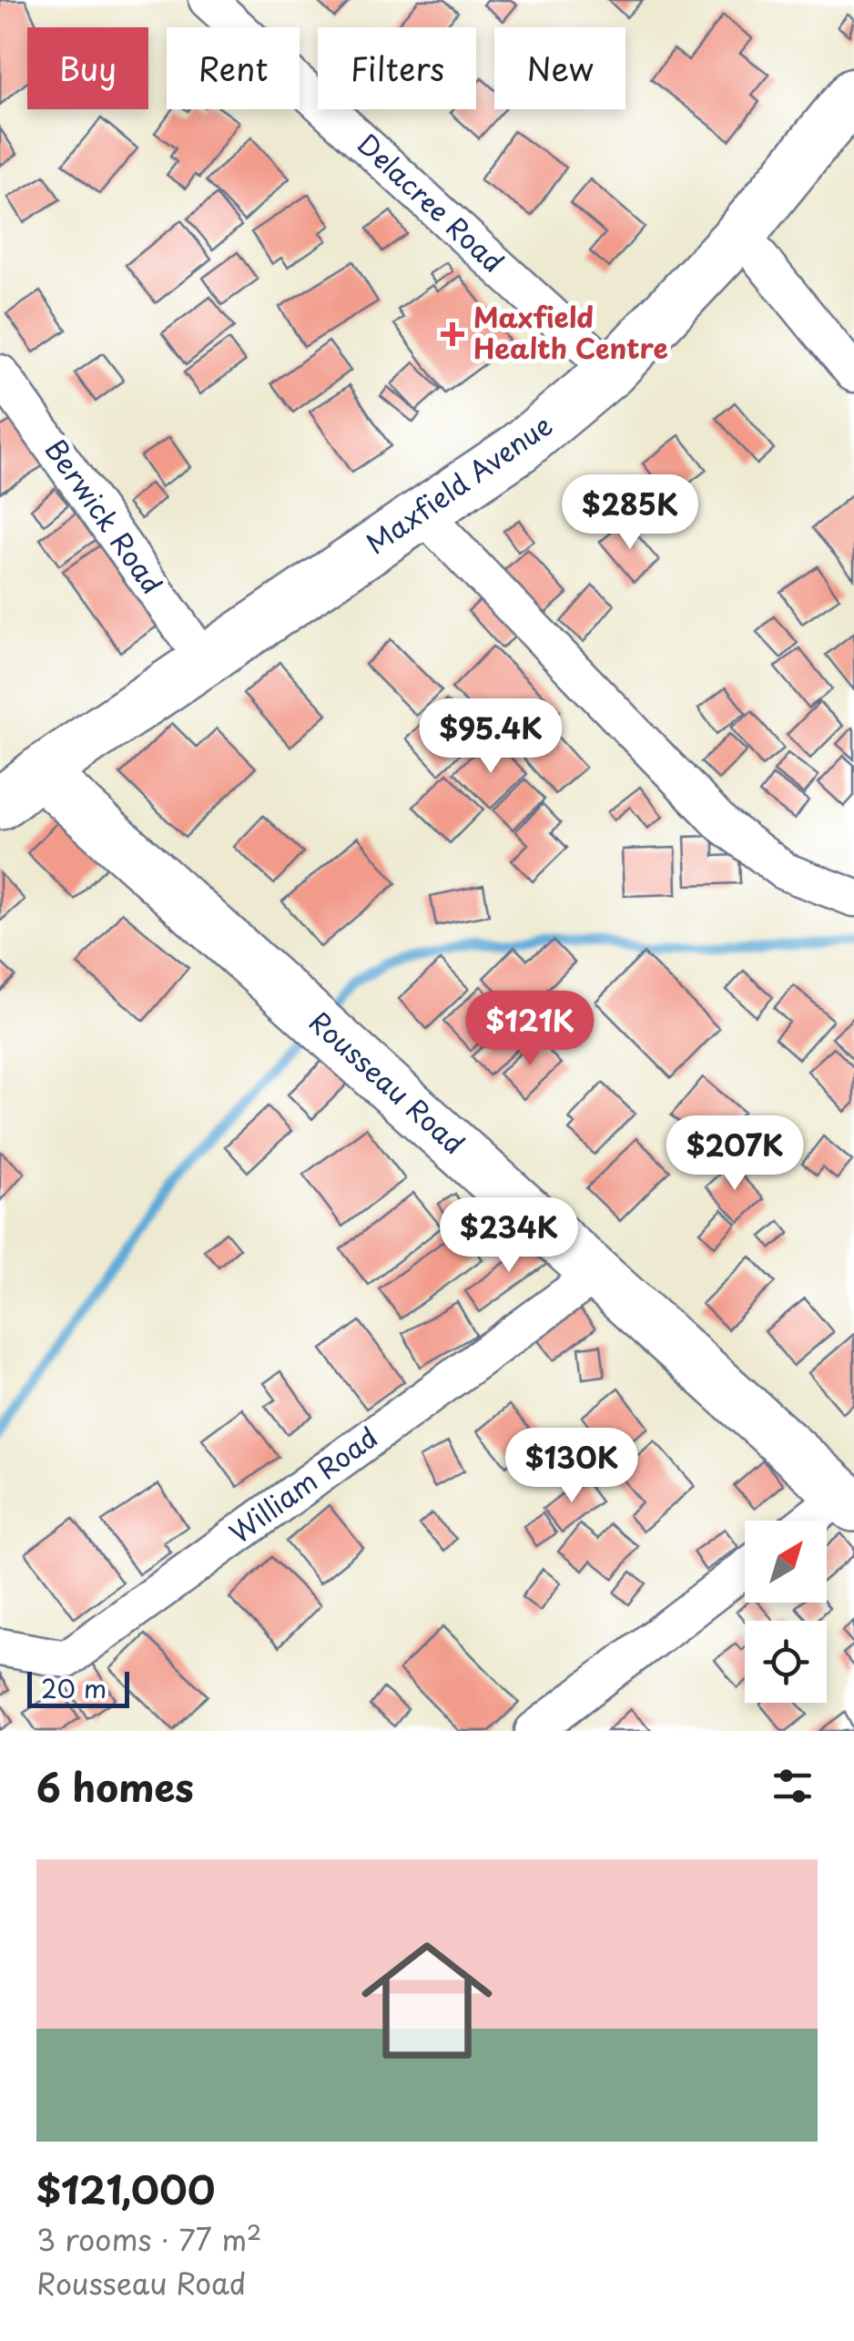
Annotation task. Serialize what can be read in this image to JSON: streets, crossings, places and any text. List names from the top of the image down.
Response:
{
  "streets": {
    "main road": ["Maxfield Avenue", "Rousseau Road"],
    "street": ["Delacree Road", "Berwick Road", "William Road"]
  },
  "crossings": [
    ["Delacree Road", "Maxfield Avenue"],
    ["Maxfield Avenue", "Berwick Road"],
    ["Maxfield Avenue", "Rousseau Road"],
    ["Rousseau Road", "William Road"]
  ],
  "places": {
    "health": ["Maxfield Health Centre"]
  },
  "scale_bar": "20 m",
  "north": "top right",
  "page": {
    "chip": [
      "Buy",
      "Rent",
      "Filters",
      "New"
    ],
    "price": [
      "$285K",
      "$95.4K",
      "$121K",
      "$207K",
      "$234K",
      "$130K"
    ],
    "scale": "20 m",
    "heading": "6 homes",
    "list": [
      {
        "name": "$121,000",
        "note": "3 rooms · 77 m² · Rousseau Road"
      }
    ]
  }
}
